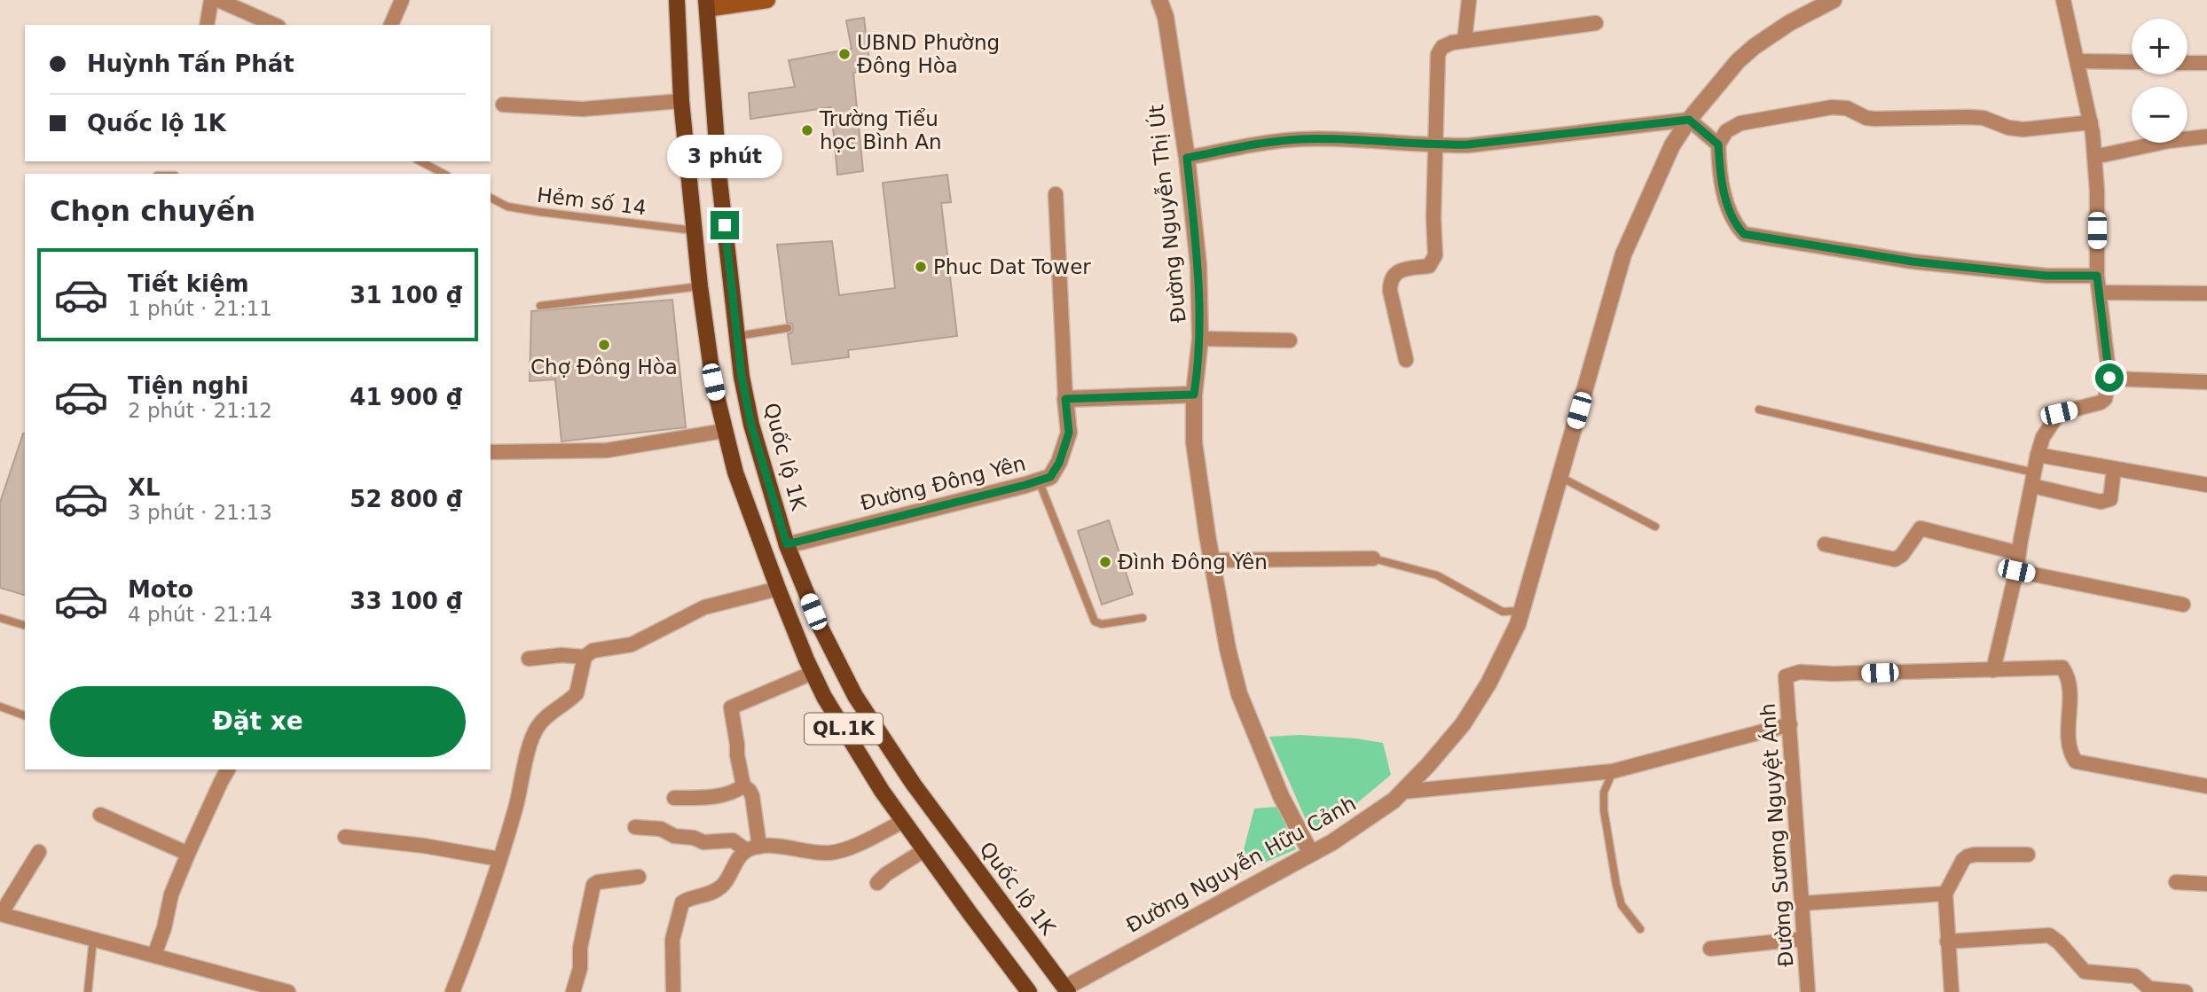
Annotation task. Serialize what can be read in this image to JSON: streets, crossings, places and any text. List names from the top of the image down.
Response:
{
  "streets": {
    "main road": ["Quốc lộ 1K", "QL.1K"],
    "street": [
      "Đường Nguyễn Thị Út",
      "Đường Đông Yên",
      "Đường Sương Nguyệt Ánh",
      "Đường Nguyễn Hữu Cảnh"
    ],
    "lane": ["Hẻm số 14"]
  },
  "crossings": [
    ["Hẻm số 14", "QL.1K"],
    ["Đường Nguyễn Thị Út", "Đường Nguyễn Hữu Cảnh"],
    ["Quốc lộ 1K", "Đường Đông Yên"],
    ["Quốc lộ 1K", "Đường Nguyễn Hữu Cảnh"]
  ],
  "places": [
    "UBND Phường Đông Hòa",
    "Trường Tiểu học Bình An",
    "Phuc Dat Tower",
    "Chợ Đông Hòa",
    "Đình Đông Yên"
  ],
  "page": {
    "map_buttons": ["+", "−"],
    "banner": ["Huỳnh Tấn Phát", "Quốc lộ 1K"],
    "bubble": "3 phút",
    "heading": "Chọn chuyến",
    "list": [
      {
        "name": "Tiết kiệm",
        "note": "1 phút · 21:11",
        "value": "31 100 ₫"
      },
      {
        "name": "Tiện nghi",
        "note": "2 phút · 21:12",
        "value": "41 900 ₫"
      },
      {
        "name": "XL",
        "note": "3 phút · 21:13",
        "value": "52 800 ₫"
      },
      {
        "name": "Moto",
        "note": "4 phút · 21:14",
        "value": "33 100 ₫"
      }
    ],
    "buttons": "Đặt xe"
  }
}
